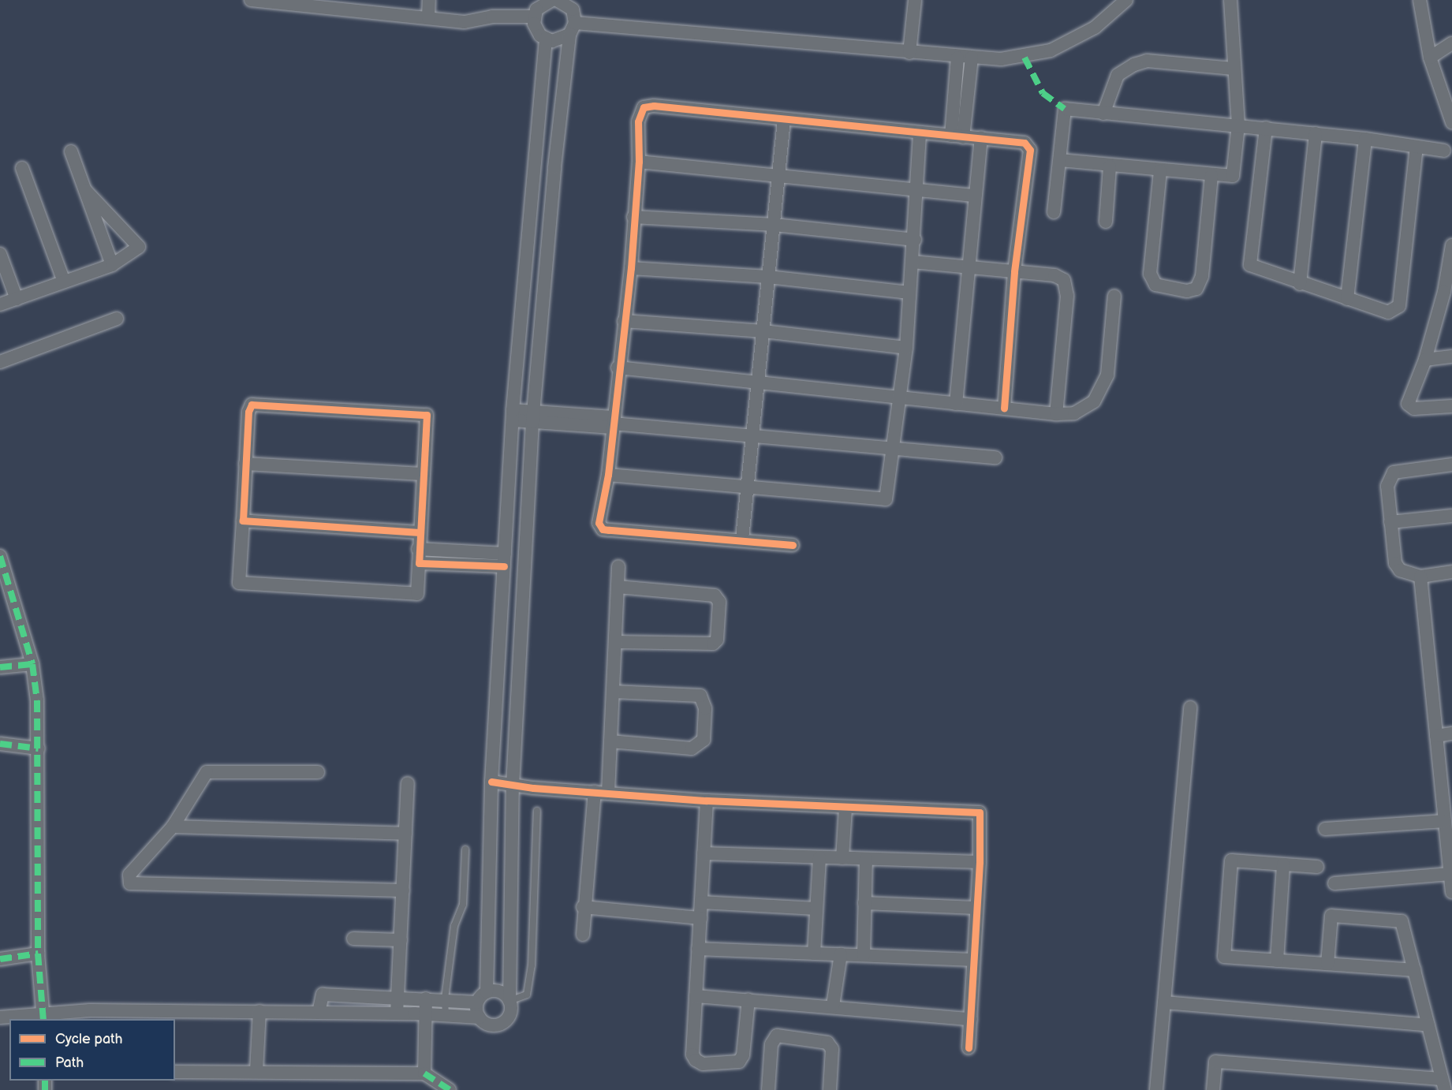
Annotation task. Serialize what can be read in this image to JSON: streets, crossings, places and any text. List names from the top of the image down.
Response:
{
  "legend": ["Cycle path", "Path"]
}
